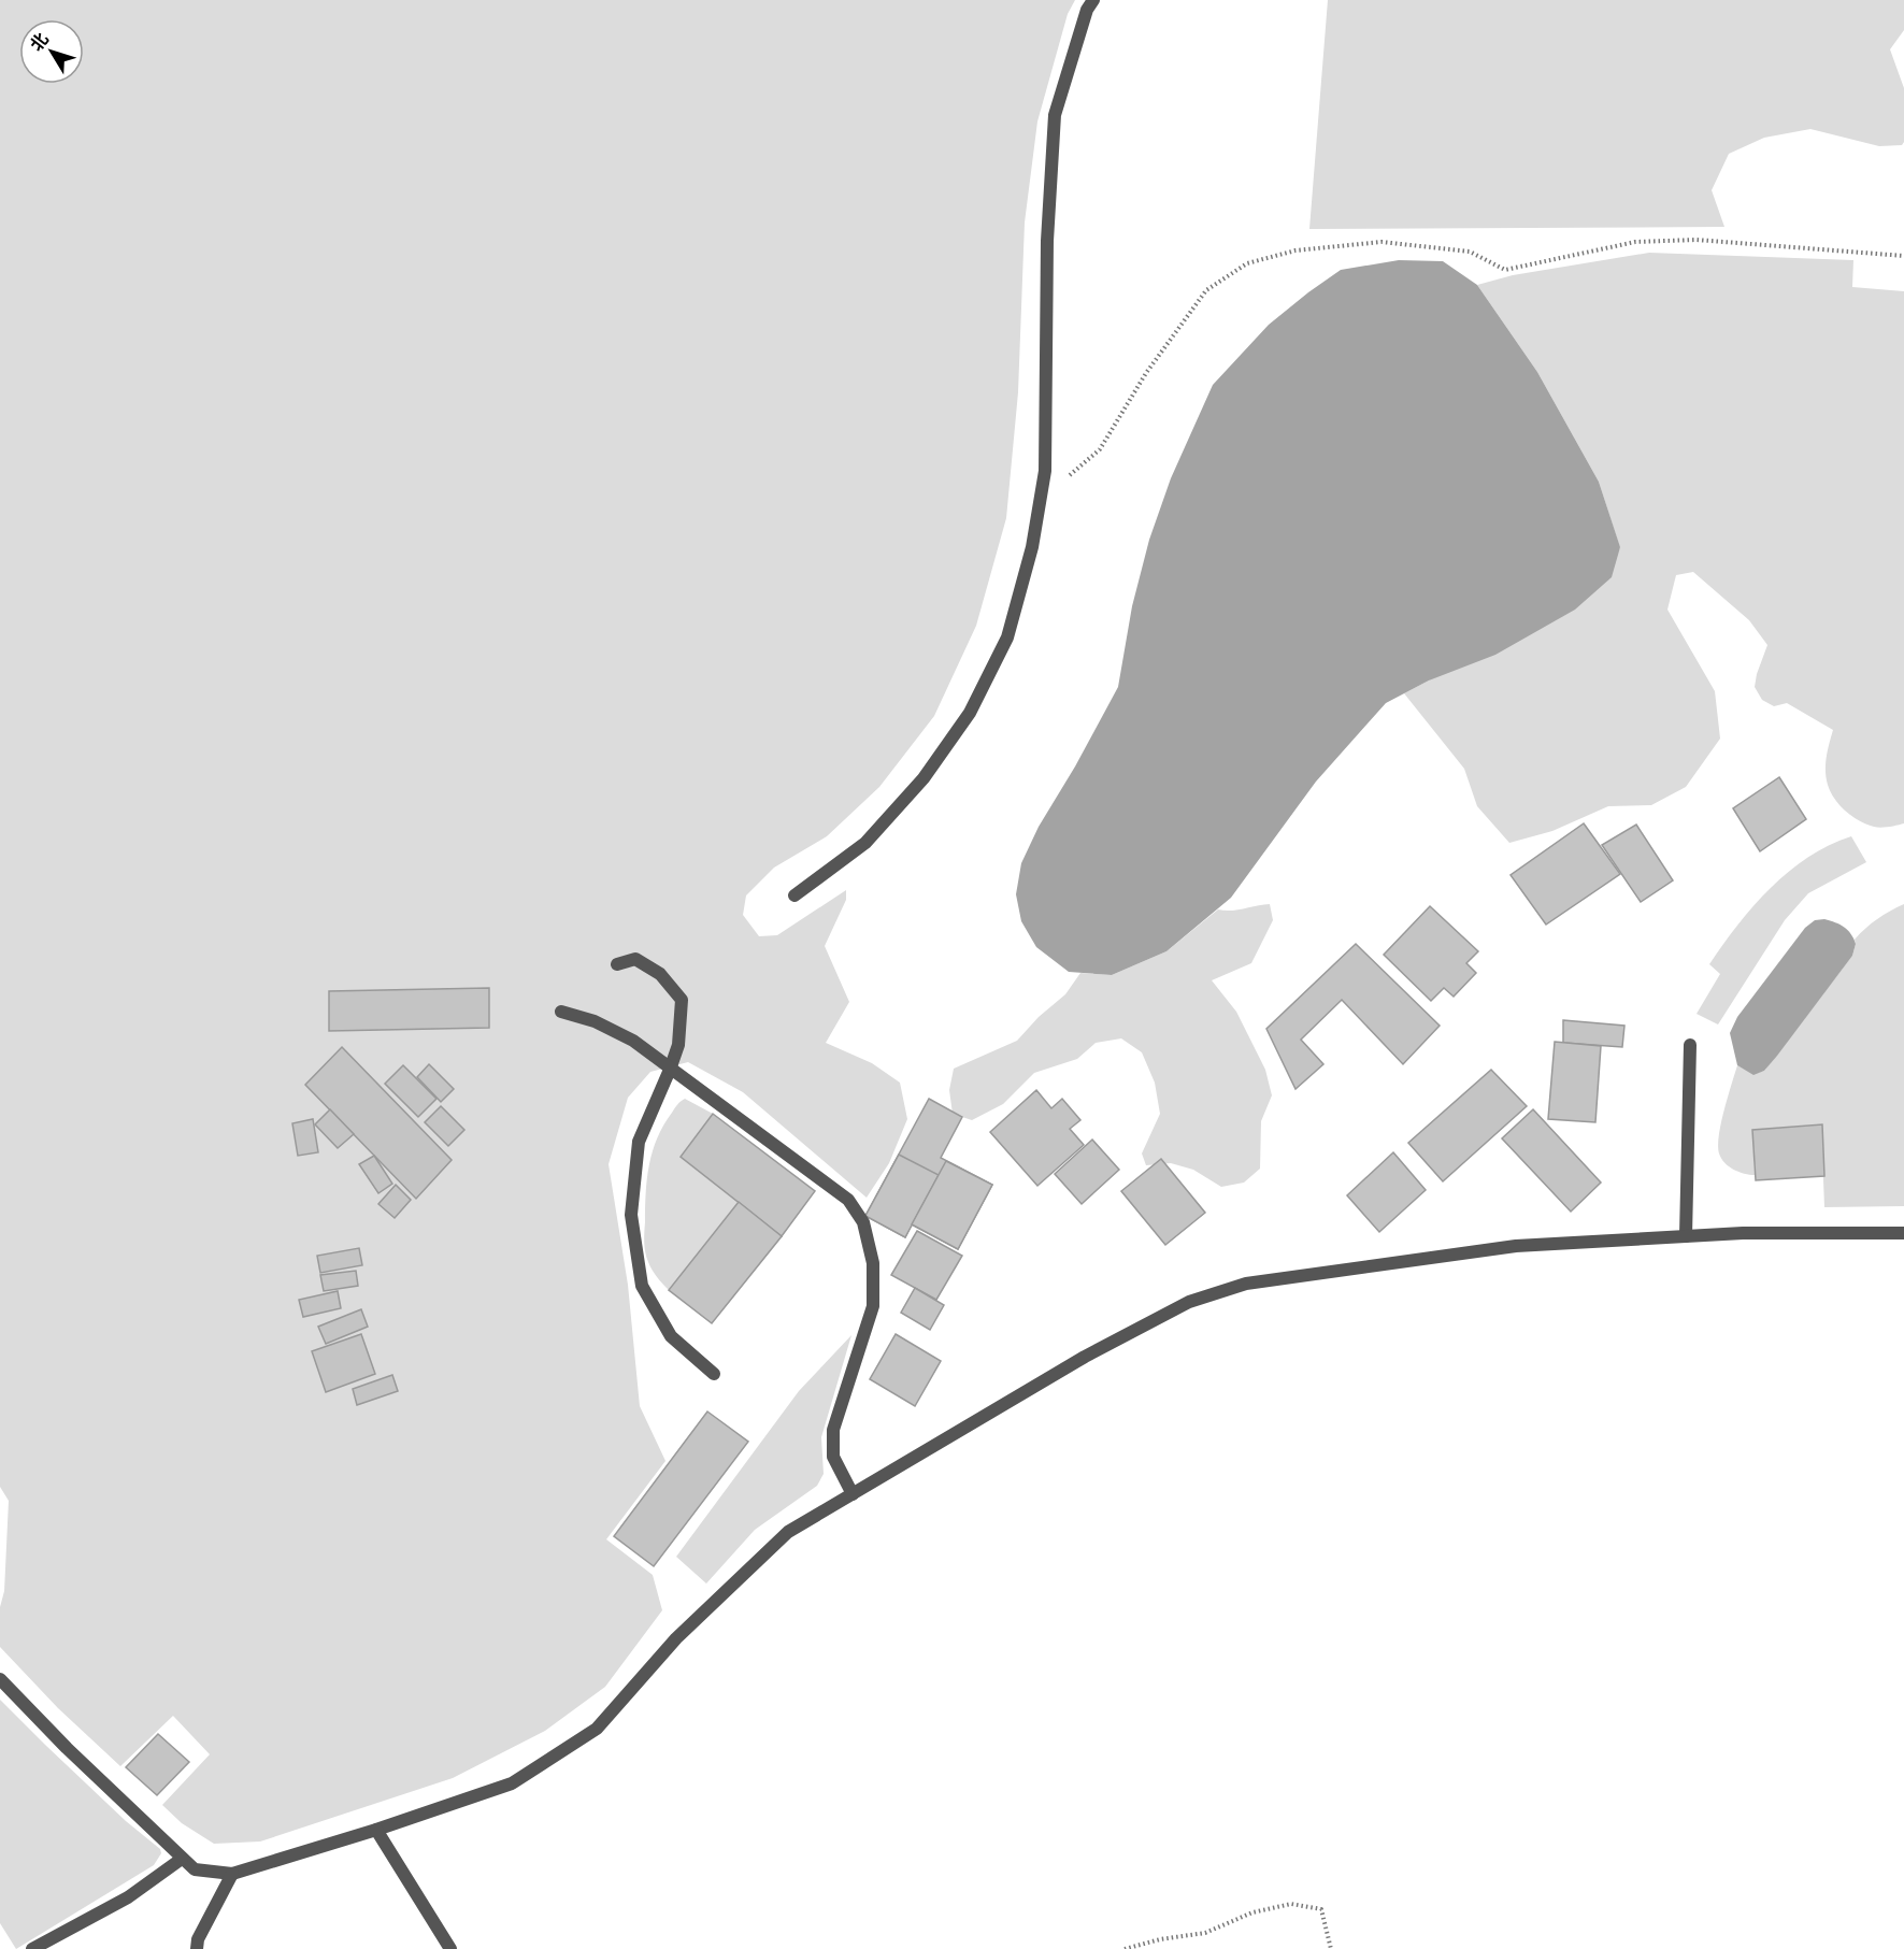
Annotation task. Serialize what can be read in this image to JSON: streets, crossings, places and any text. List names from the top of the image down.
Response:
{
  "north": "top left"
}
